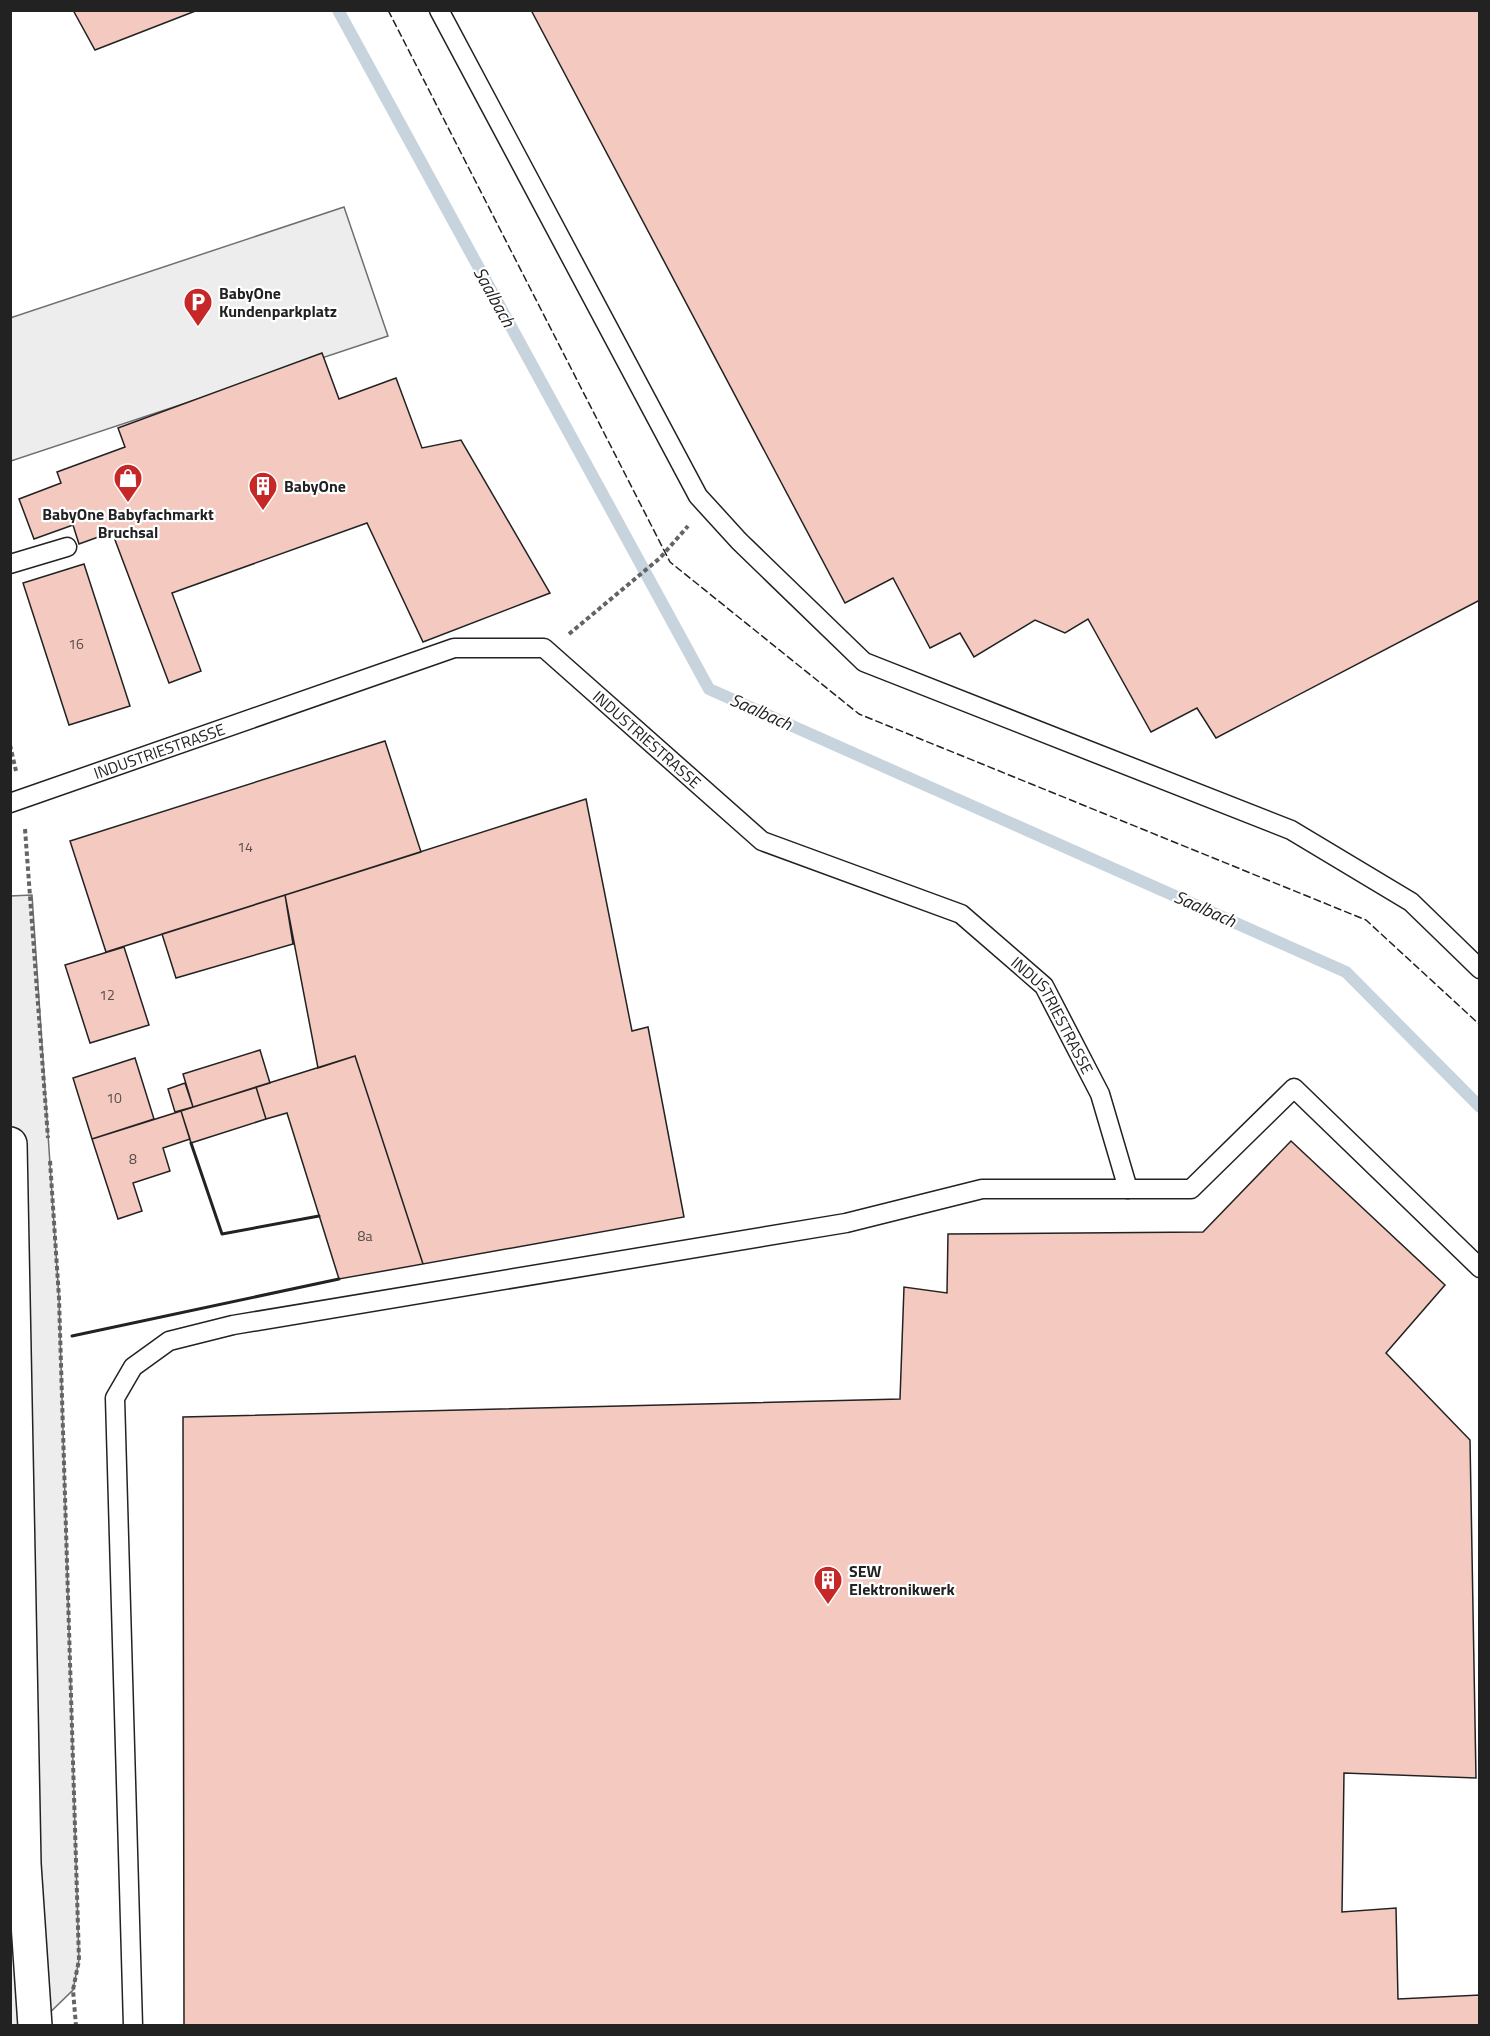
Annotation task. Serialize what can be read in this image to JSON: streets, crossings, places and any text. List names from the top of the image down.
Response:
{
  "streets": {
    "lane": ["INDUSTRIESTRASSE"]
  },
  "water": ["Saalbach"],
  "places": {
    "parking": ["BabyOne Kundenparkplatz"],
    "shop": ["BabyOne Babyfachmarkt Bruchsal"],
    "building": ["BabyOne", "SEW Elektronikwerk"]
  },
  "house_numbers": [
    "16",
    "14",
    "12",
    "10",
    "8",
    "8a"
  ]
}
